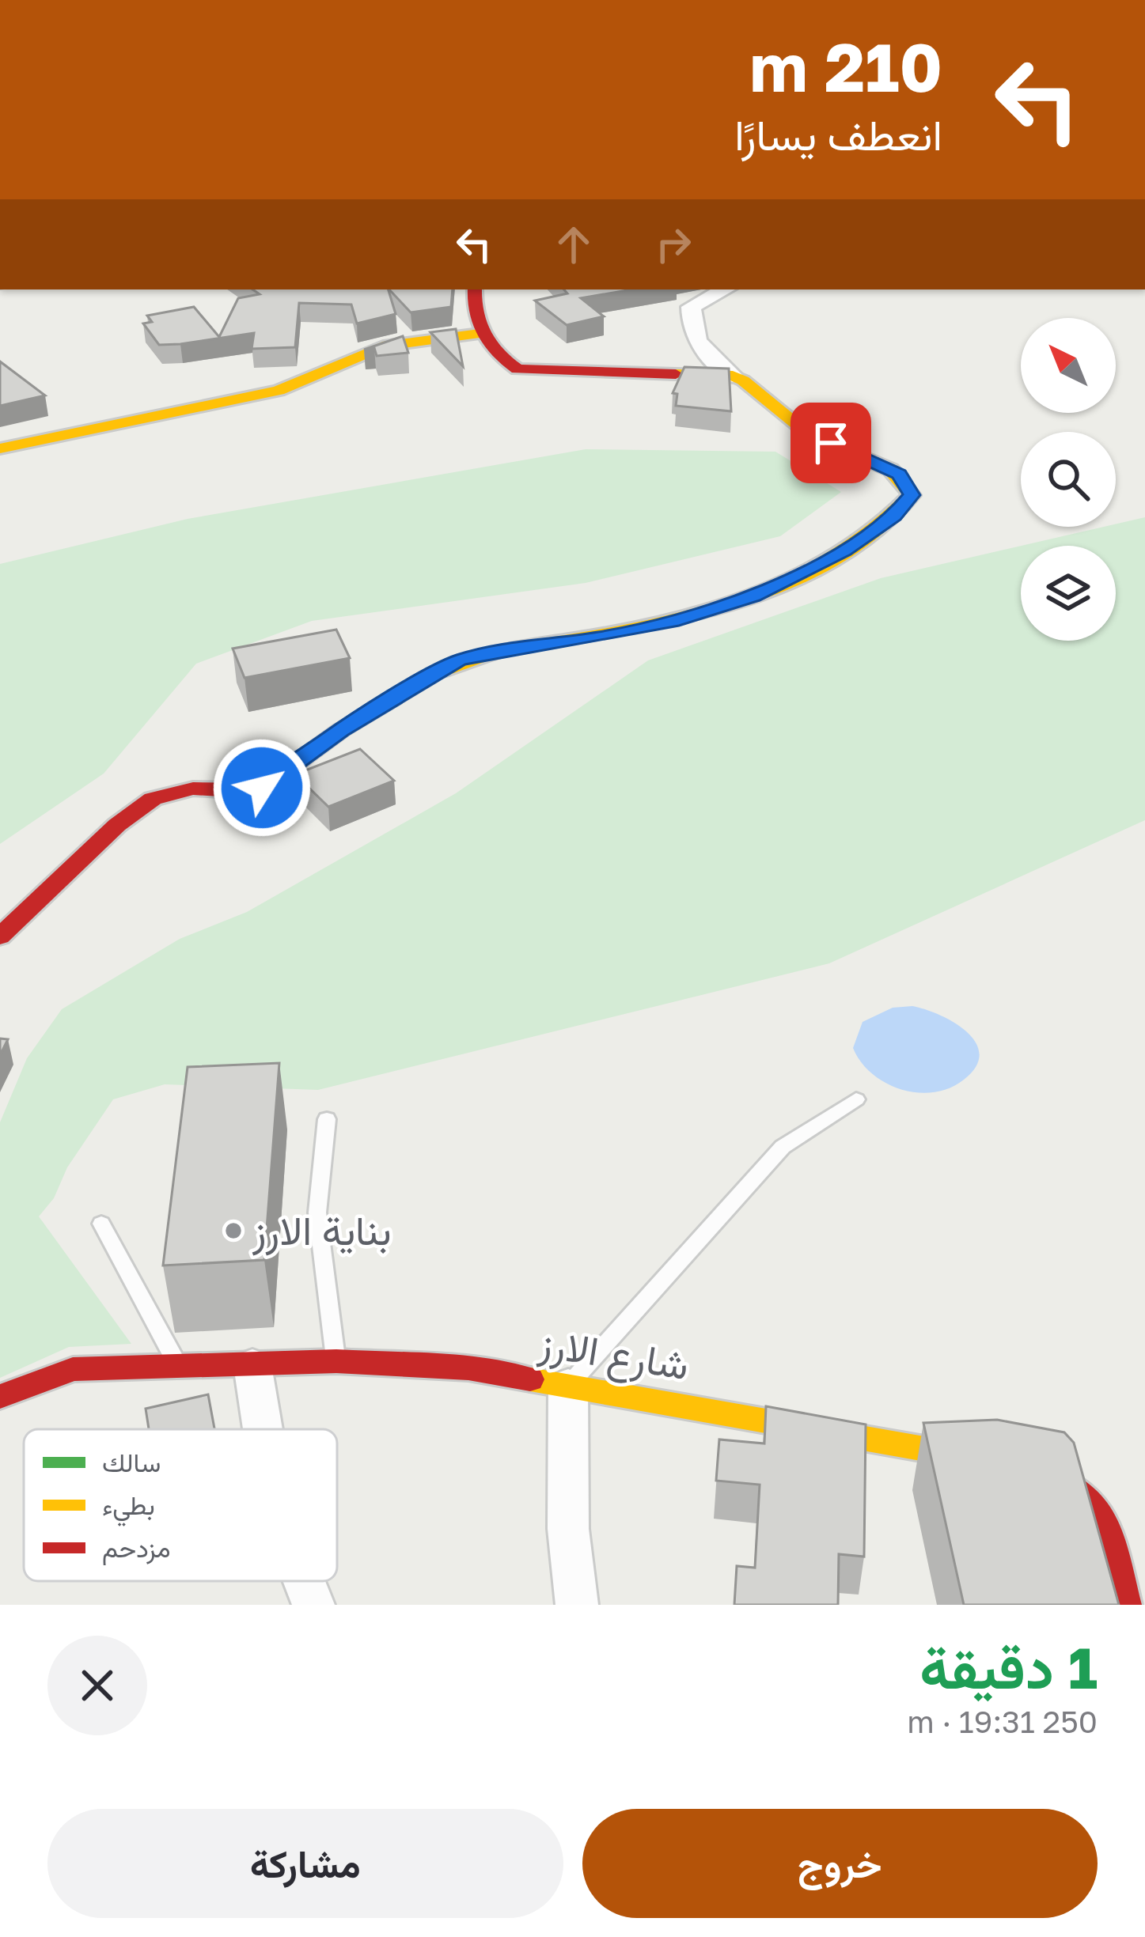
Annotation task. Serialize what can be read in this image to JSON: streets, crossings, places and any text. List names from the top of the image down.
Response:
{
  "streets": {
    "street": ["شارع الارز"]
  },
  "places": ["بناية الارز"],
  "legend": ["سالك", "بطيء", "مزدحم"],
  "north": "top left",
  "page": {
    "turn": ["210 m", "انعطف يسارًا"],
    "heading": ["1 دقيقة", "250 m · 19:31"],
    "buttons": ["خروج", "مشاركة"]
  }
}
